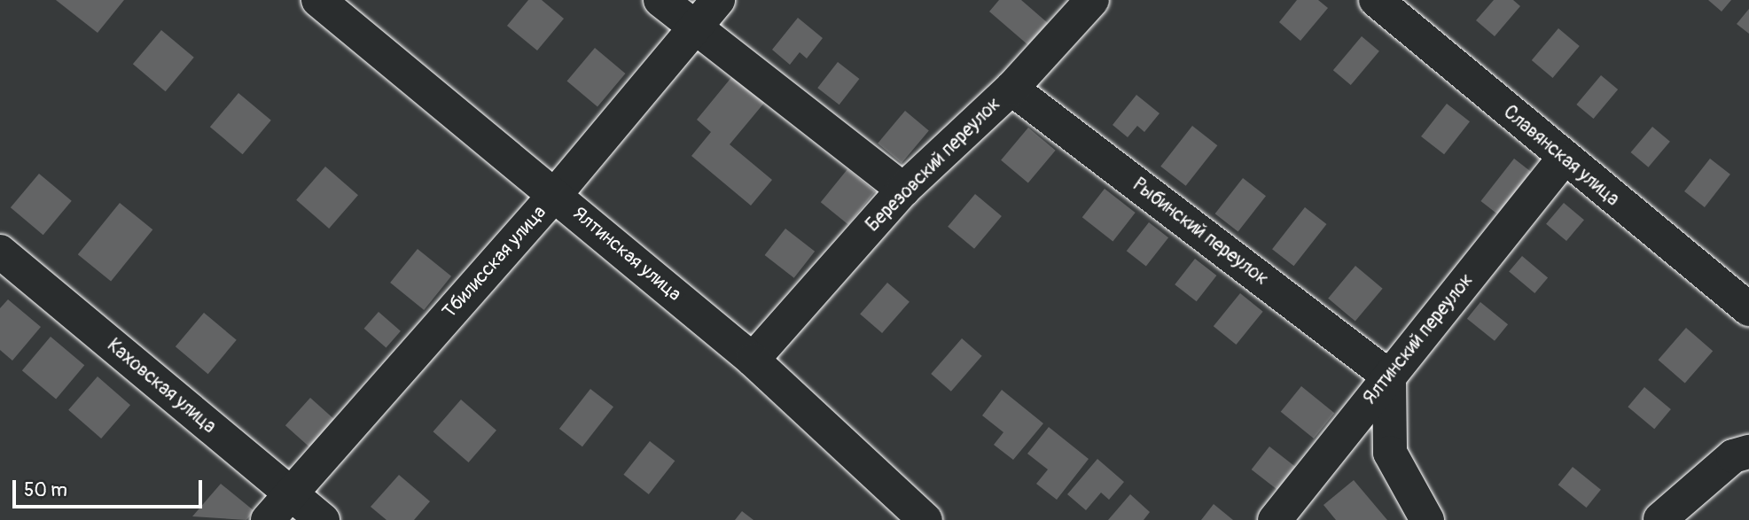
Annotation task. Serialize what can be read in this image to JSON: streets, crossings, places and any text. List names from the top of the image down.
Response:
{
  "streets": {
    "street": [
      "Славянская улица",
      "Березовский переулок",
      "Рыбинский переулок",
      "Ялтинская улица",
      "Тбилисская улица",
      "Ялтинский переулок",
      "Каховская улица"
    ]
  },
  "crossings": [
    ["Славянская улица", "Ялтинский переулок"],
    ["Березовский переулок", "Рыбинский переулок"],
    ["Березовский переулок", "Ялтинская улица"],
    ["Рыбинский переулок", "Ялтинский переулок"],
    ["Ялтинская улица", "Тбилисская улица"],
    ["Тбилисская улица", "Каховская улица"]
  ],
  "scale_bar": "50 m"
}
